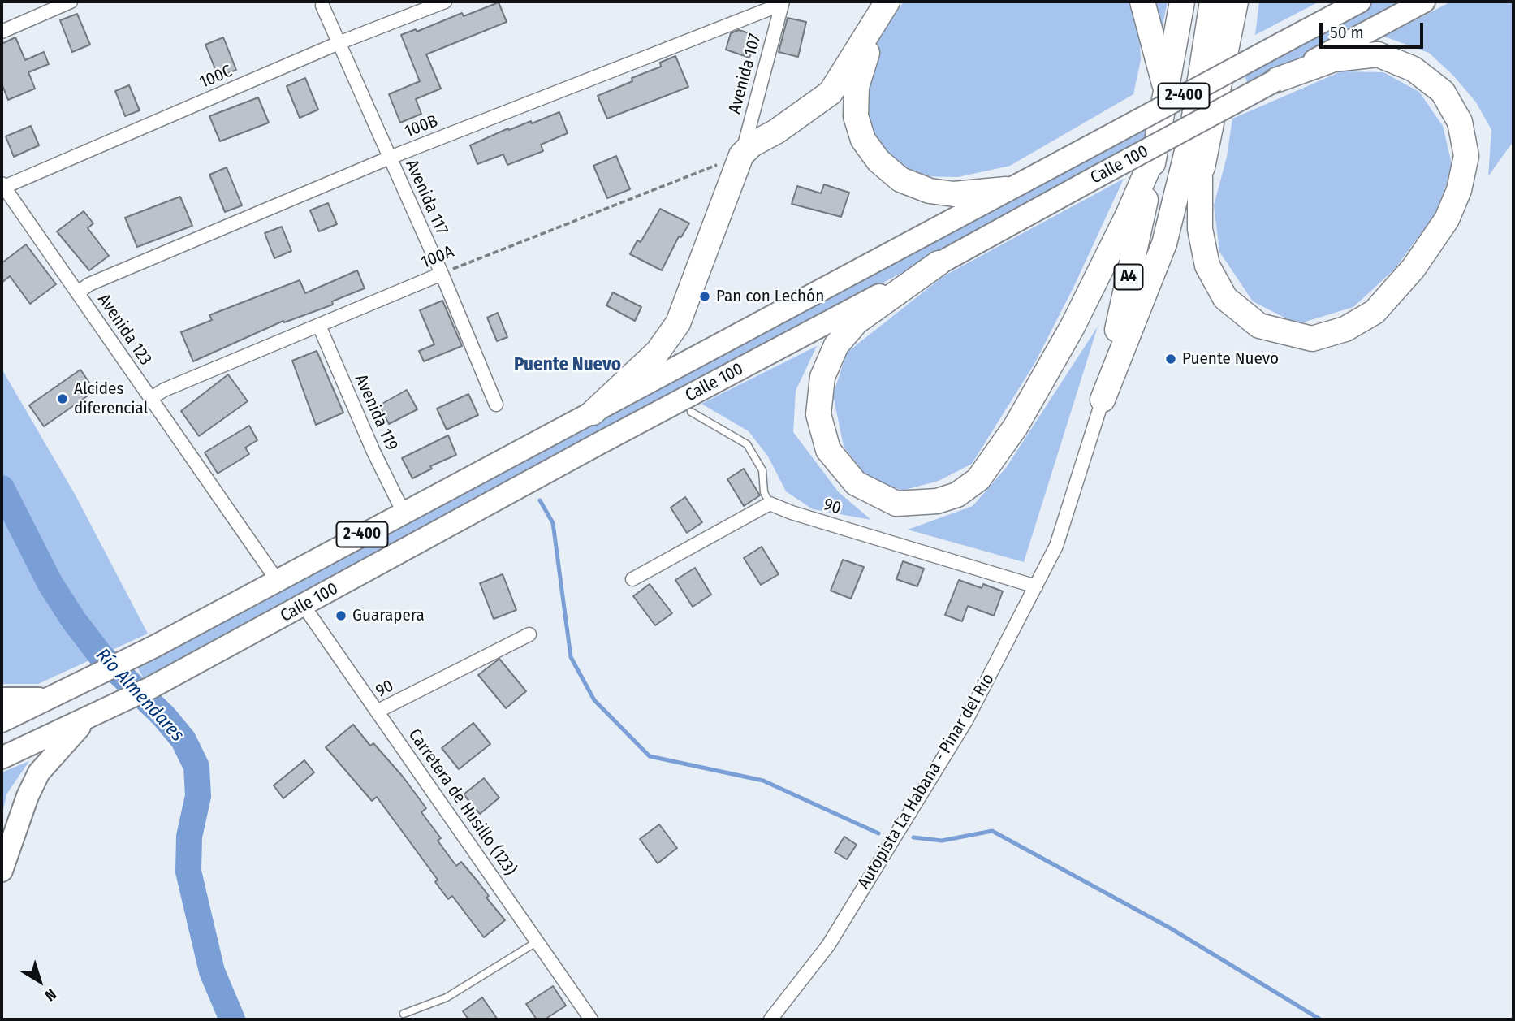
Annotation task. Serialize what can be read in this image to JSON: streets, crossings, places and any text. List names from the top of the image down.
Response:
{
  "streets": {
    "highway": [
      "2-400",
      "Calle 100",
      "A4",
      "Autopista La Habana - Pinar del Río"
    ],
    "street": [
      "Avenida 107",
      "100C",
      "100B",
      "Avenida 117",
      "100A",
      "Avenida 123",
      "Avenida 119",
      "90",
      "Carretera de Husillo (123)"
    ]
  },
  "crossings": [
    ["Avenida 107", "100B"],
    ["Avenida 107", "100A"],
    ["100C", "Avenida 117"],
    ["100C", "Avenida 123"],
    ["100B", "Avenida 117"],
    ["100B", "Avenida 123"],
    ["Calle 100", "Avenida 123"],
    ["Calle 100", "Avenida 119"],
    ["Calle 100", "Carretera de Husillo (123)"],
    ["Avenida 117", "100A"],
    ["100A", "Avenida 123"],
    ["100A", "Avenida 119"],
    ["A4", "Autopista La Habana - Pinar del Río"],
    ["90", "Autopista La Habana - Pinar del Río"],
    ["90", "Carretera de Husillo (123)"]
  ],
  "districts": ["Puente Nuevo"],
  "water": ["Río Almendares"],
  "places": [
    "Pan con Lechón",
    "Puente Nuevo",
    "Alcides diferencial",
    "Guarapera"
  ],
  "scale_bar": "50 m",
  "north": "bottom right"
}
